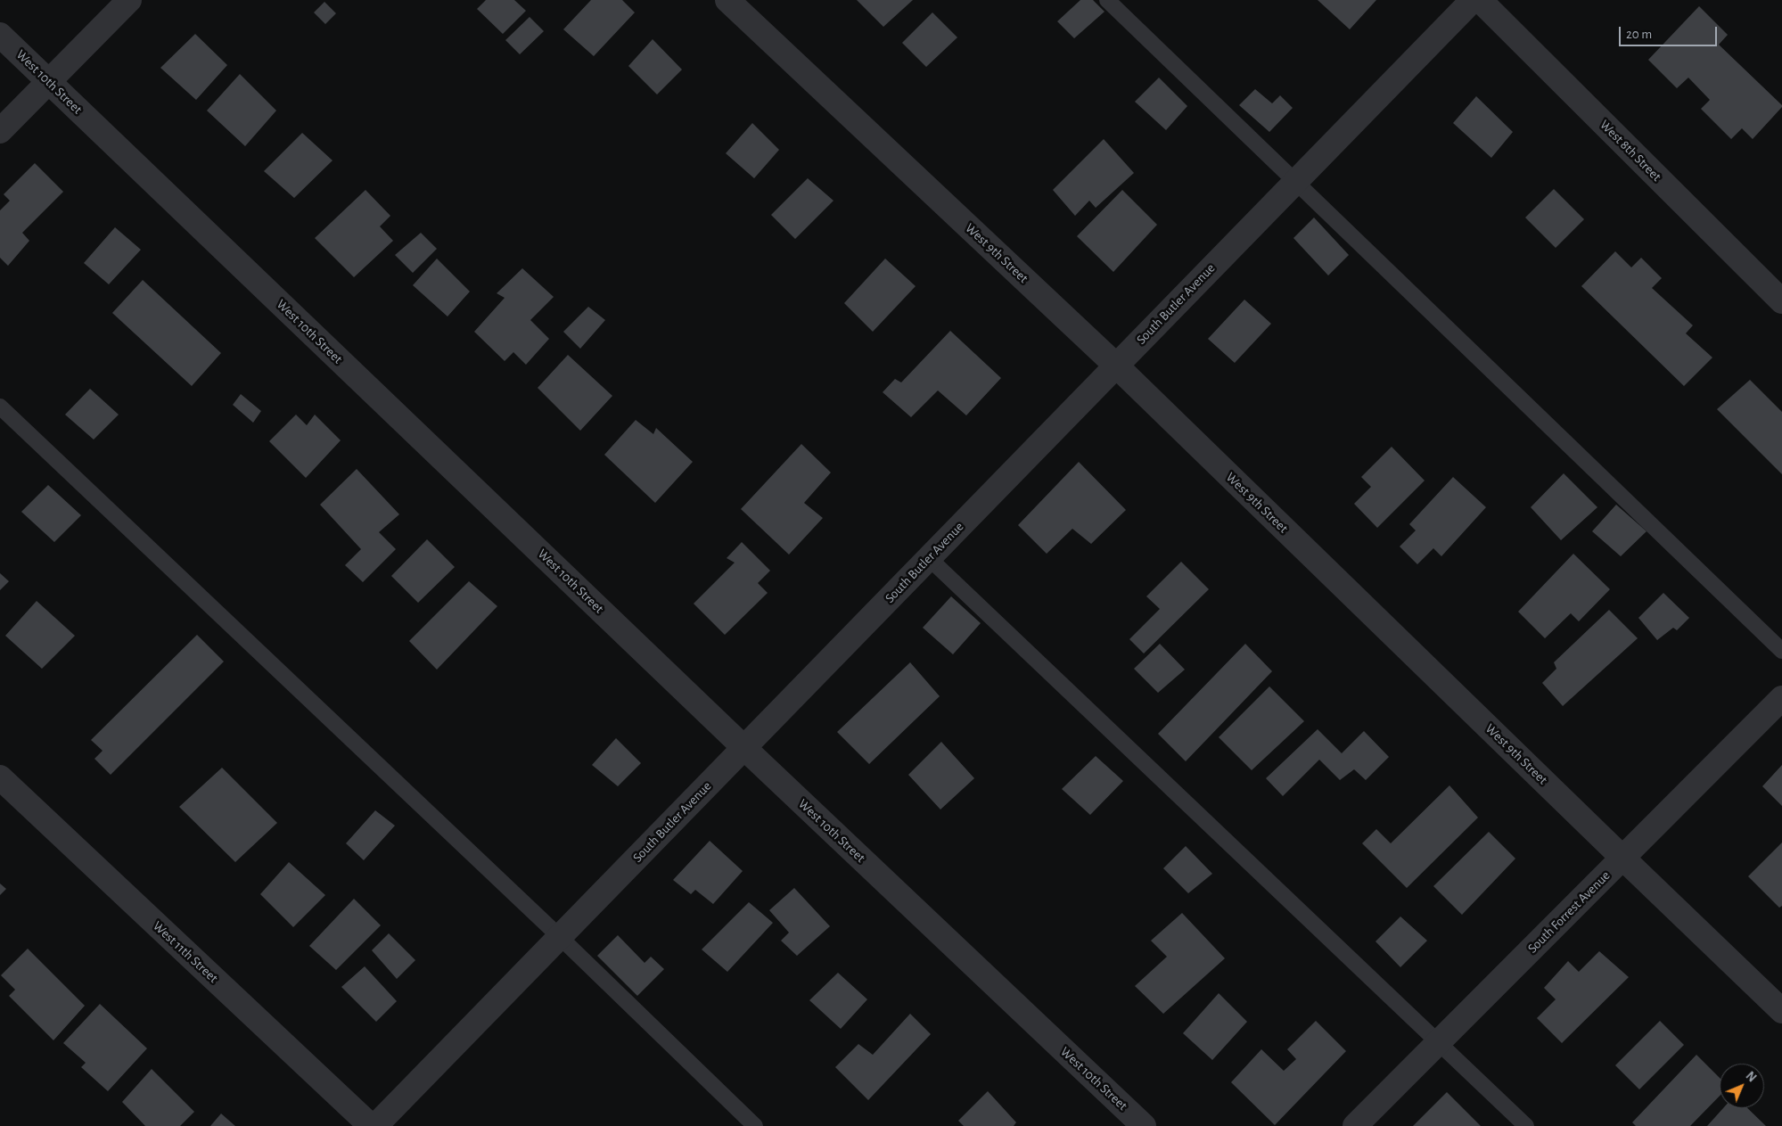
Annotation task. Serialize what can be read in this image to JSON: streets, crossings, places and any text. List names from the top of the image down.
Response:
{
  "streets": {
    "street": [
      "West 10th Street",
      "West 8th Street",
      "West 9th Street",
      "South Butler Avenue",
      "South Forrest Avenue",
      "West 11th Street"
    ]
  },
  "crossings": [
    ["West 10th Street", "South Butler Avenue"],
    ["West 9th Street", "South Butler Avenue"],
    ["West 9th Street", "South Forrest Avenue"]
  ],
  "scale_bar": "20 m",
  "north": "top right"
}
